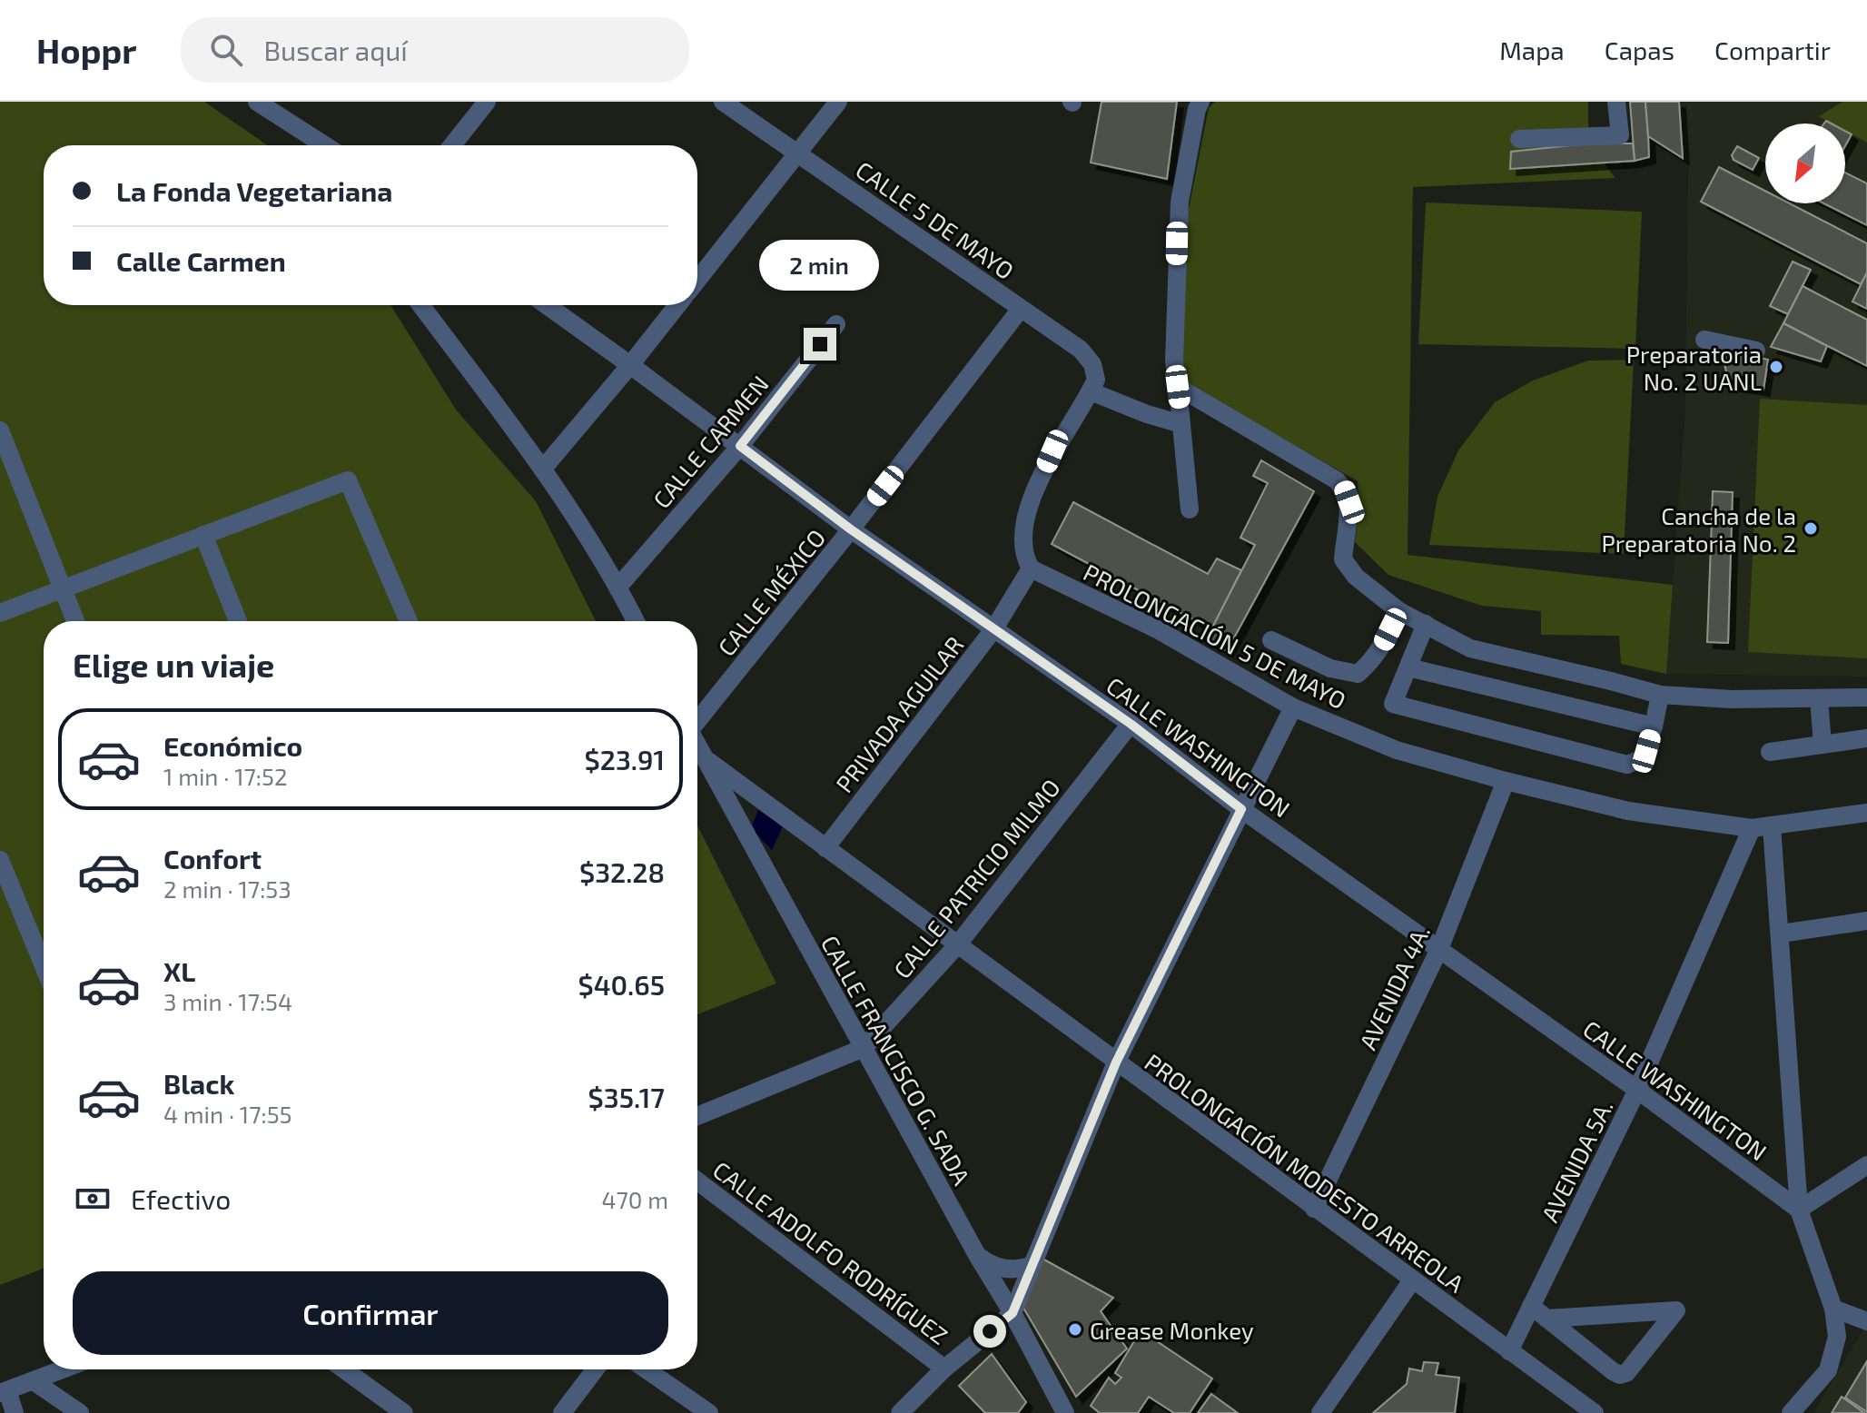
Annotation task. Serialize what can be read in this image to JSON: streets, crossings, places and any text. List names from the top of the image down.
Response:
{
  "streets": {
    "street": [
      "CALLE 5 DE MAYO",
      "CALLE CARMEN",
      "CALLE MÉXICO",
      "PROLONGACIÓN 5 DE MAYO",
      "PRIVADA AGUILAR",
      "CALLE WASHINGTON",
      "CALLE PATRICIO MILMO",
      "AVENIDA 4A.",
      "CALLE FRANCISCO G. SADA",
      "AVENIDA 5A.",
      "PROLONGACIÓN MODESTO ARREOLA",
      "CALLE ADOLFO RODRÍGUEZ"
    ]
  },
  "crossings": [
    ["CALLE 5 DE MAYO", "CALLE MÉXICO"],
    ["CALLE CARMEN", "CALLE WASHINGTON"],
    ["CALLE MÉXICO", "CALLE WASHINGTON"],
    ["PROLONGACIÓN 5 DE MAYO", "PRIVADA AGUILAR"],
    ["PROLONGACIÓN 5 DE MAYO", "AVENIDA 4A."],
    ["PROLONGACIÓN 5 DE MAYO", "AVENIDA 5A."],
    ["PRIVADA AGUILAR", "CALLE WASHINGTON"],
    ["PRIVADA AGUILAR", "PROLONGACIÓN MODESTO ARREOLA"],
    ["CALLE WASHINGTON", "CALLE PATRICIO MILMO"],
    ["CALLE WASHINGTON", "AVENIDA 4A."],
    ["CALLE WASHINGTON", "AVENIDA 5A."],
    ["CALLE PATRICIO MILMO", "CALLE FRANCISCO G. SADA"],
    ["CALLE PATRICIO MILMO", "PROLONGACIÓN MODESTO ARREOLA"],
    ["AVENIDA 4A.", "PROLONGACIÓN MODESTO ARREOLA"],
    ["CALLE FRANCISCO G. SADA", "PROLONGACIÓN MODESTO ARREOLA"],
    ["AVENIDA 5A.", "PROLONGACIÓN MODESTO ARREOLA"]
  ],
  "places": ["Preparatoria No. 2 UANL", "Cancha de la Preparatoria No. 2", "Grease Monkey"],
  "north": "bottom left",
  "page": {
    "header": "Hoppr",
    "search": "Buscar aquí",
    "nav": ["Mapa", "Capas", "Compartir"],
    "banner": ["La Fonda Vegetariana", "Calle Carmen"],
    "bubble": "2 min",
    "heading": "Elige un viaje",
    "list": [
      {
        "name": "Económico",
        "note": "1 min · 17:52",
        "value": "$23.91"
      },
      {
        "name": "Confort",
        "note": "2 min · 17:53",
        "value": "$32.28"
      },
      {
        "name": "XL",
        "note": "3 min · 17:54",
        "value": "$40.65"
      },
      {
        "name": "Black",
        "note": "4 min · 17:55",
        "value": "$35.17"
      }
    ],
    "pay": ["Efectivo", "470 m"],
    "buttons": "Confirmar"
  }
}
